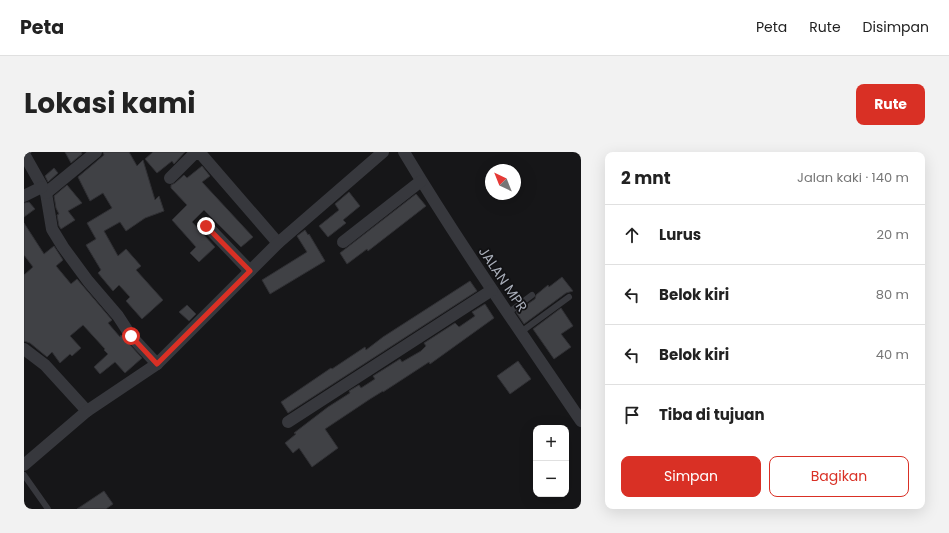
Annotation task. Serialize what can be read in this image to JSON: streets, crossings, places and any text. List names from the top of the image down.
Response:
{
  "streets": {
    "street": ["JALAN MPR"]
  },
  "north": "top left",
  "page": {
    "header": "Peta",
    "nav": ["Peta", "Rute", "Disimpan"],
    "title": "Lokasi kami",
    "buttons": [
      "Rute",
      ["Simpan", "Bagikan"]
    ],
    "heading": ["2 mnt", "Jalan kaki · 140 m"],
    "list": [
      ["Lurus", "20 m"],
      ["Belok kiri", "80 m"],
      ["Belok kiri", "40 m"],
      "Tiba di tujuan"
    ],
    "map_buttons": ["+", "−"]
  }
}
